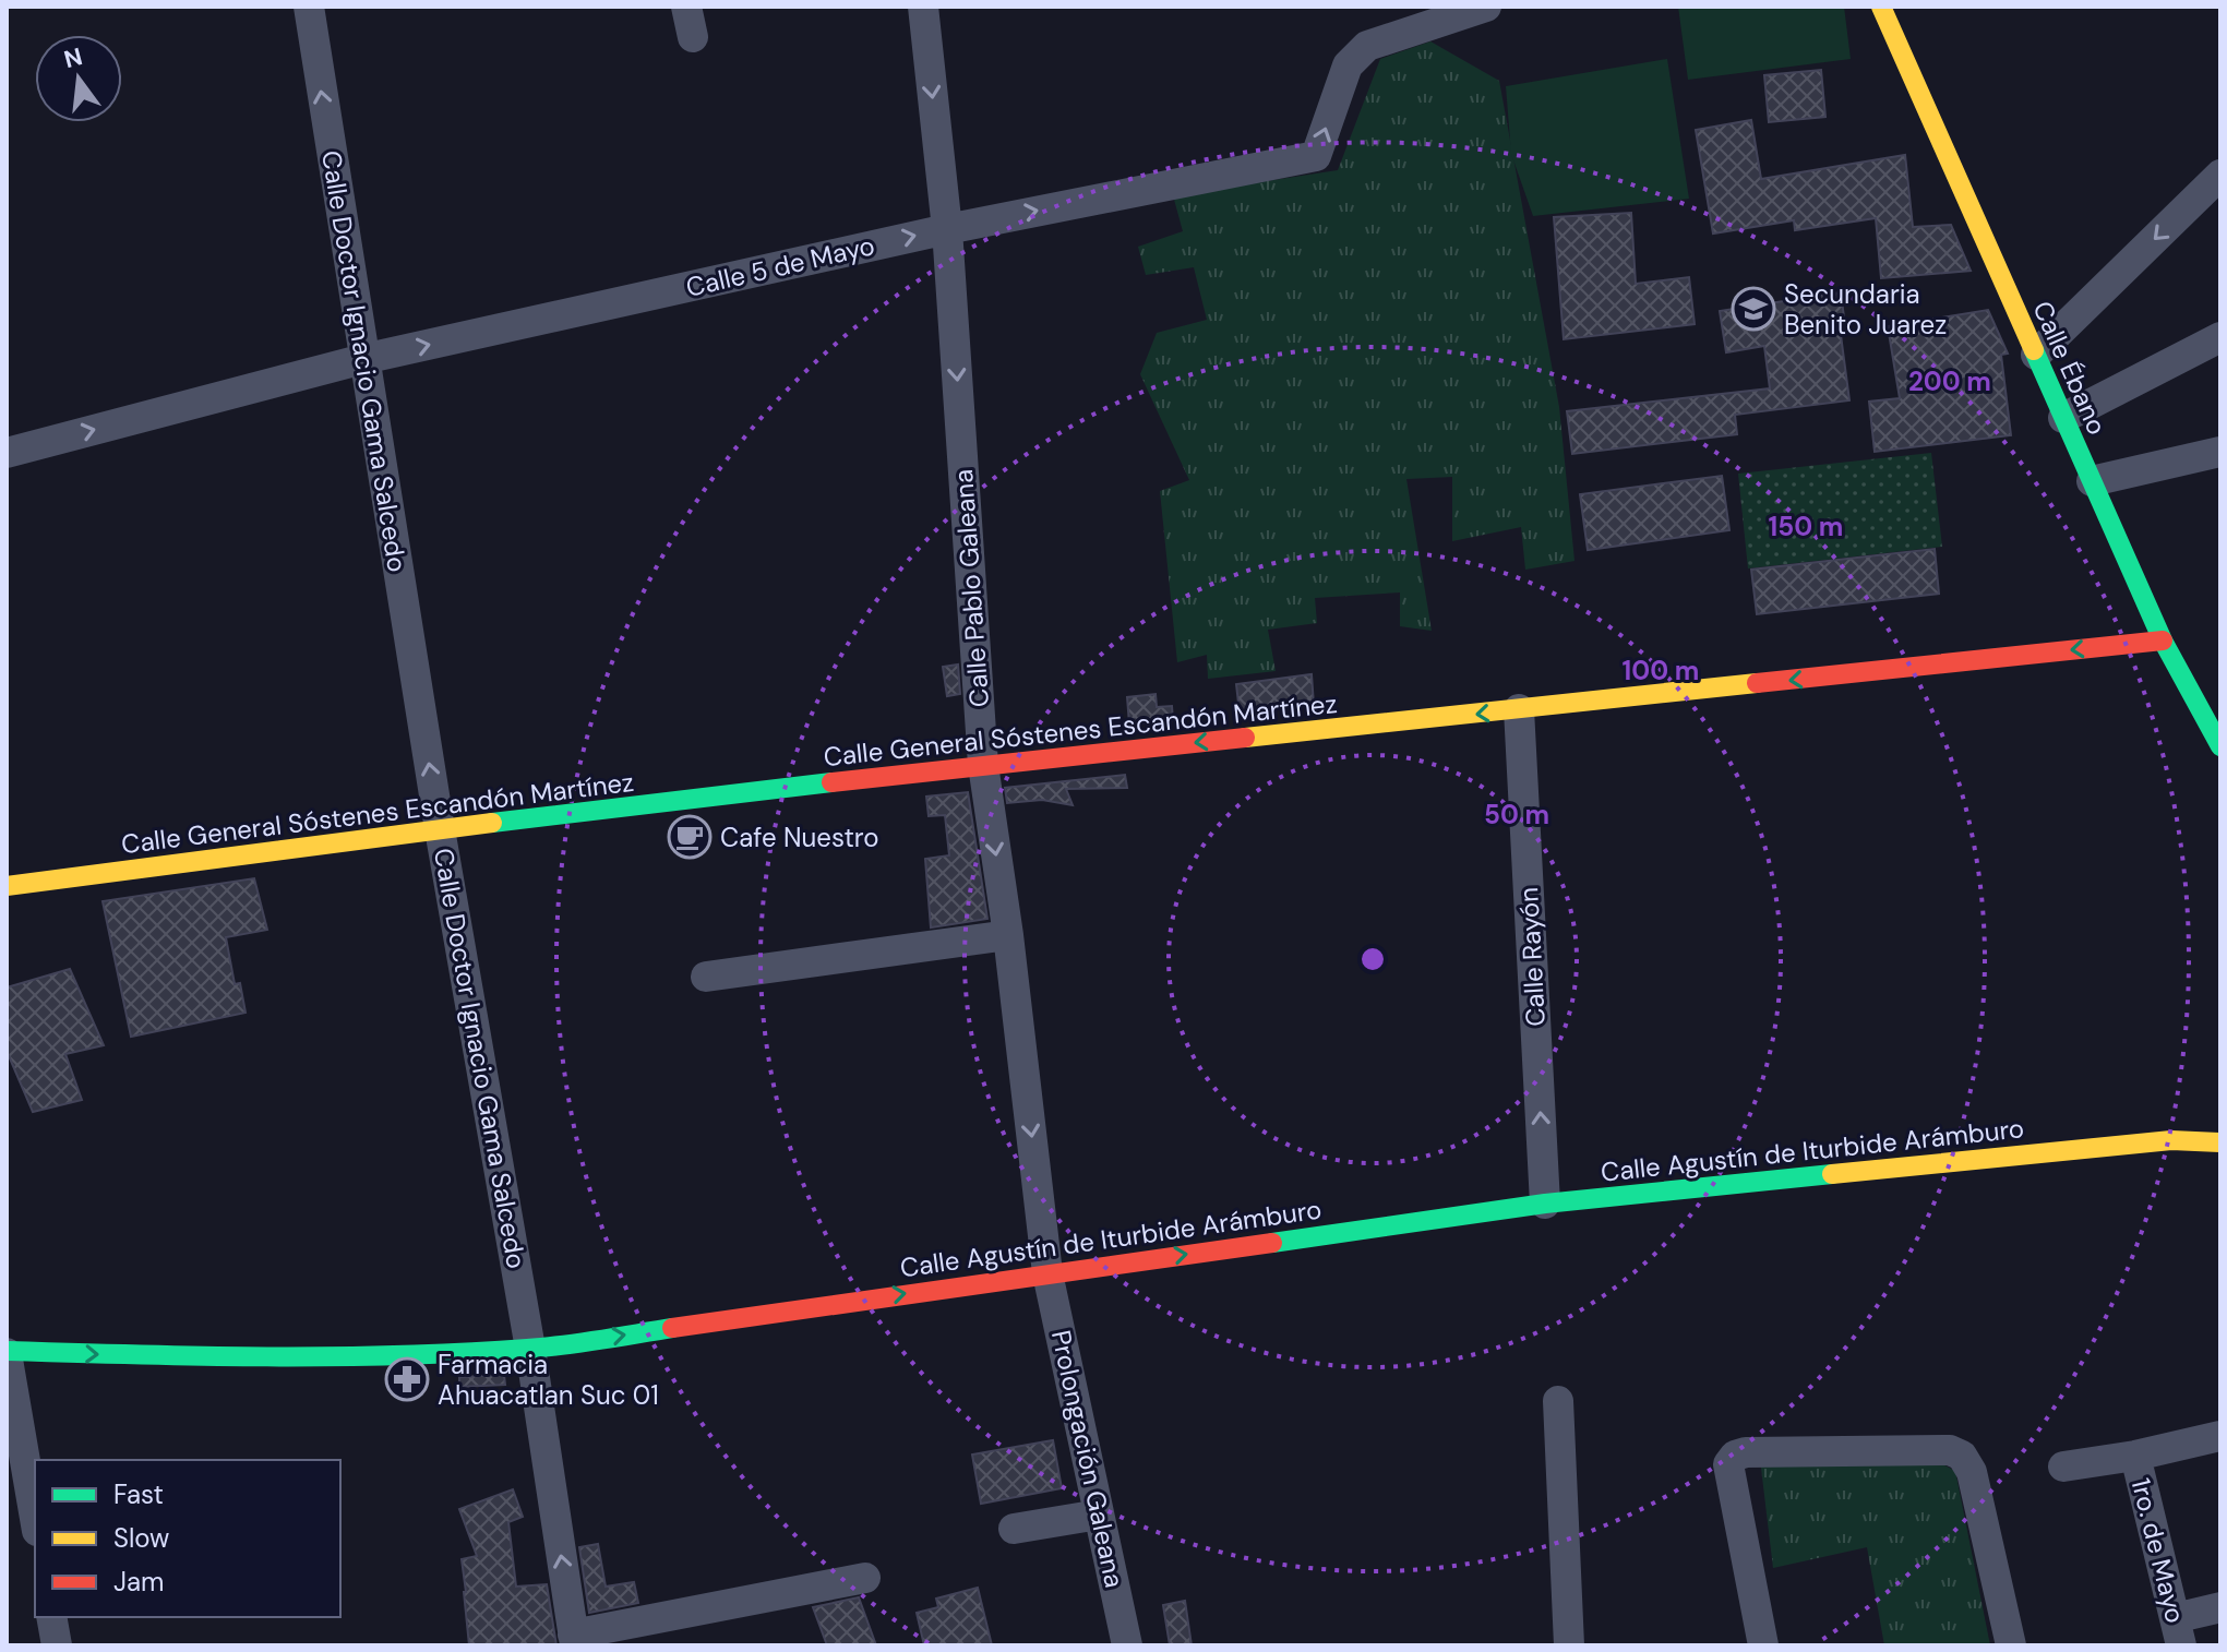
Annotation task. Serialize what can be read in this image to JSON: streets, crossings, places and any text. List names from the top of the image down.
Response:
{
  "streets": {
    "street": [
      "Calle 5 de Mayo",
      "Calle Doctor Ignacio Gama Salcedo",
      "Calle Ébano",
      "Calle Pablo Galeana",
      "Calle General Sóstenes Escandón Martínez",
      "Calle Rayón",
      "Calle Agustín de Iturbide Arámburo",
      "Prolongación Galeana",
      "1ro. de Mayo"
    ]
  },
  "crossings": [
    ["Calle 5 de Mayo", "Calle Doctor Ignacio Gama Salcedo"],
    ["Calle 5 de Mayo", "Calle Pablo Galeana"],
    ["Calle Doctor Ignacio Gama Salcedo", "Calle General Sóstenes Escandón Martínez"],
    ["Calle Doctor Ignacio Gama Salcedo", "Calle Agustín de Iturbide Arámburo"],
    ["Calle Ébano", "Calle General Sóstenes Escandón Martínez"],
    ["Calle Pablo Galeana", "Calle General Sóstenes Escandón Martínez"],
    ["Calle Pablo Galeana", "Calle Agustín de Iturbide Arámburo"],
    ["Calle Pablo Galeana", "Prolongación Galeana"],
    ["Calle General Sóstenes Escandón Martínez", "Calle Rayón"],
    ["Calle Rayón", "Calle Agustín de Iturbide Arámburo"],
    ["Calle Agustín de Iturbide Arámburo", "Prolongación Galeana"]
  ],
  "one_way": [
    "Calle 5 de Mayo",
    "Calle Doctor Ignacio Gama Salcedo",
    "Calle Pablo Galeana",
    "Calle General Sóstenes Escandón Martínez",
    "Calle Rayón",
    "Calle Agustín de Iturbide Arámburo"
  ],
  "places": {
    "school or university": ["Secundaria Benito Juarez"],
    "cafe": ["Cafe Nuestro"],
    "pharmacy": ["Farmacia Ahuacatlan Suc 01"]
  },
  "legend": ["Fast", "Slow", "Jam"],
  "north": "top",
  "rings": [
    "200 m",
    "150 m",
    "100 m",
    "50 m"
  ]
}
